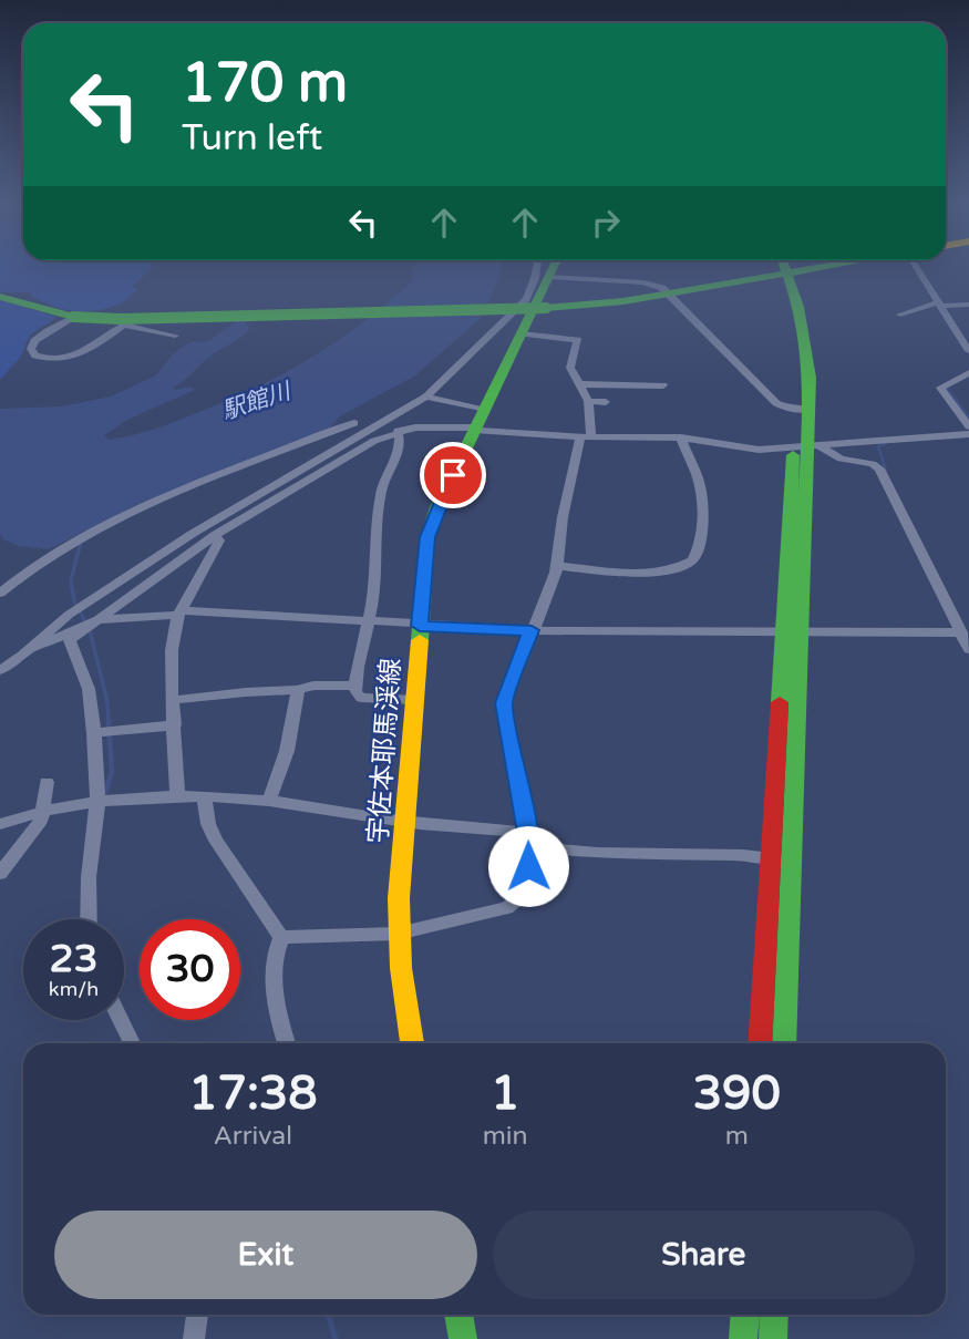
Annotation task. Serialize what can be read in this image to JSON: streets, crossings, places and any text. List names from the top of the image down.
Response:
{
  "streets": {
    "main road": ["宇佐本耶馬渓線"]
  },
  "water": ["駅館川"],
  "page": {
    "turn": ["170 m", "Turn left"],
    "speed": "23 km/h",
    "limit": "30",
    "eta": [
      "17:38",
      "Arrival",
      "1",
      "min",
      "390",
      "m"
    ],
    "buttons": ["Exit", "Share"]
  }
}
